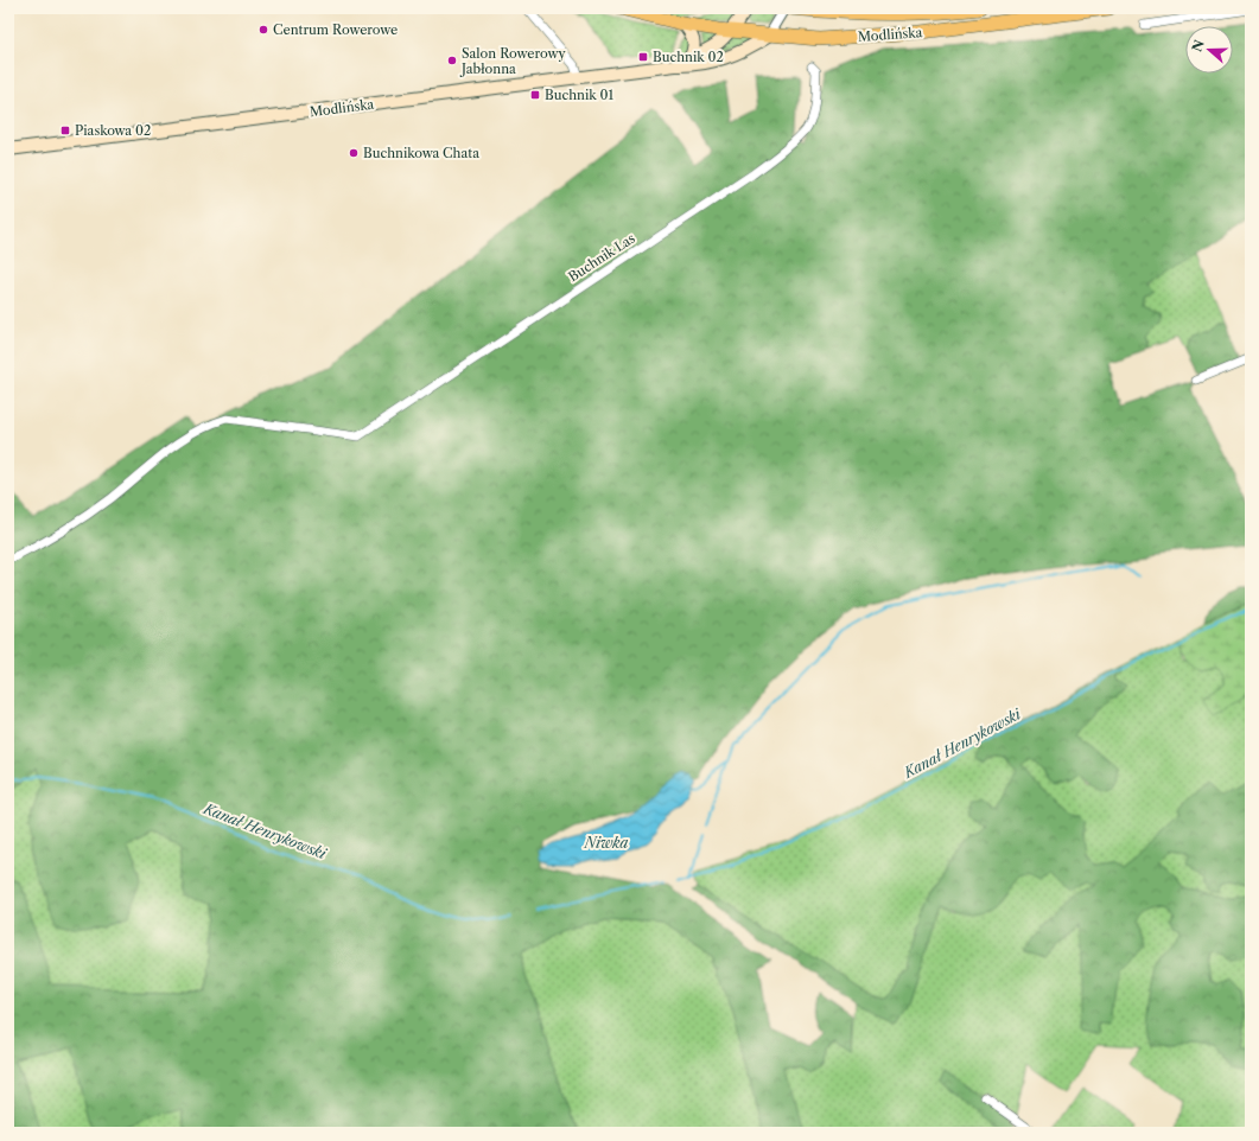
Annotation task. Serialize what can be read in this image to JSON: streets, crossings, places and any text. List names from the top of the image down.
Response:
{
  "streets": {
    "main road": ["Modlińska"],
    "street": ["Buchnik Las"]
  },
  "water": ["Kanał Henrykowski", "Niwka"],
  "places": {
    "other": ["Centrum Rowerowe", "Salon Rowerowy Jabłonna", "Buchnikowa Chata"],
    "transit": ["Buchnik 02", "Buchnik 01", "Piaskowa 02"]
  },
  "north": "left"
}
